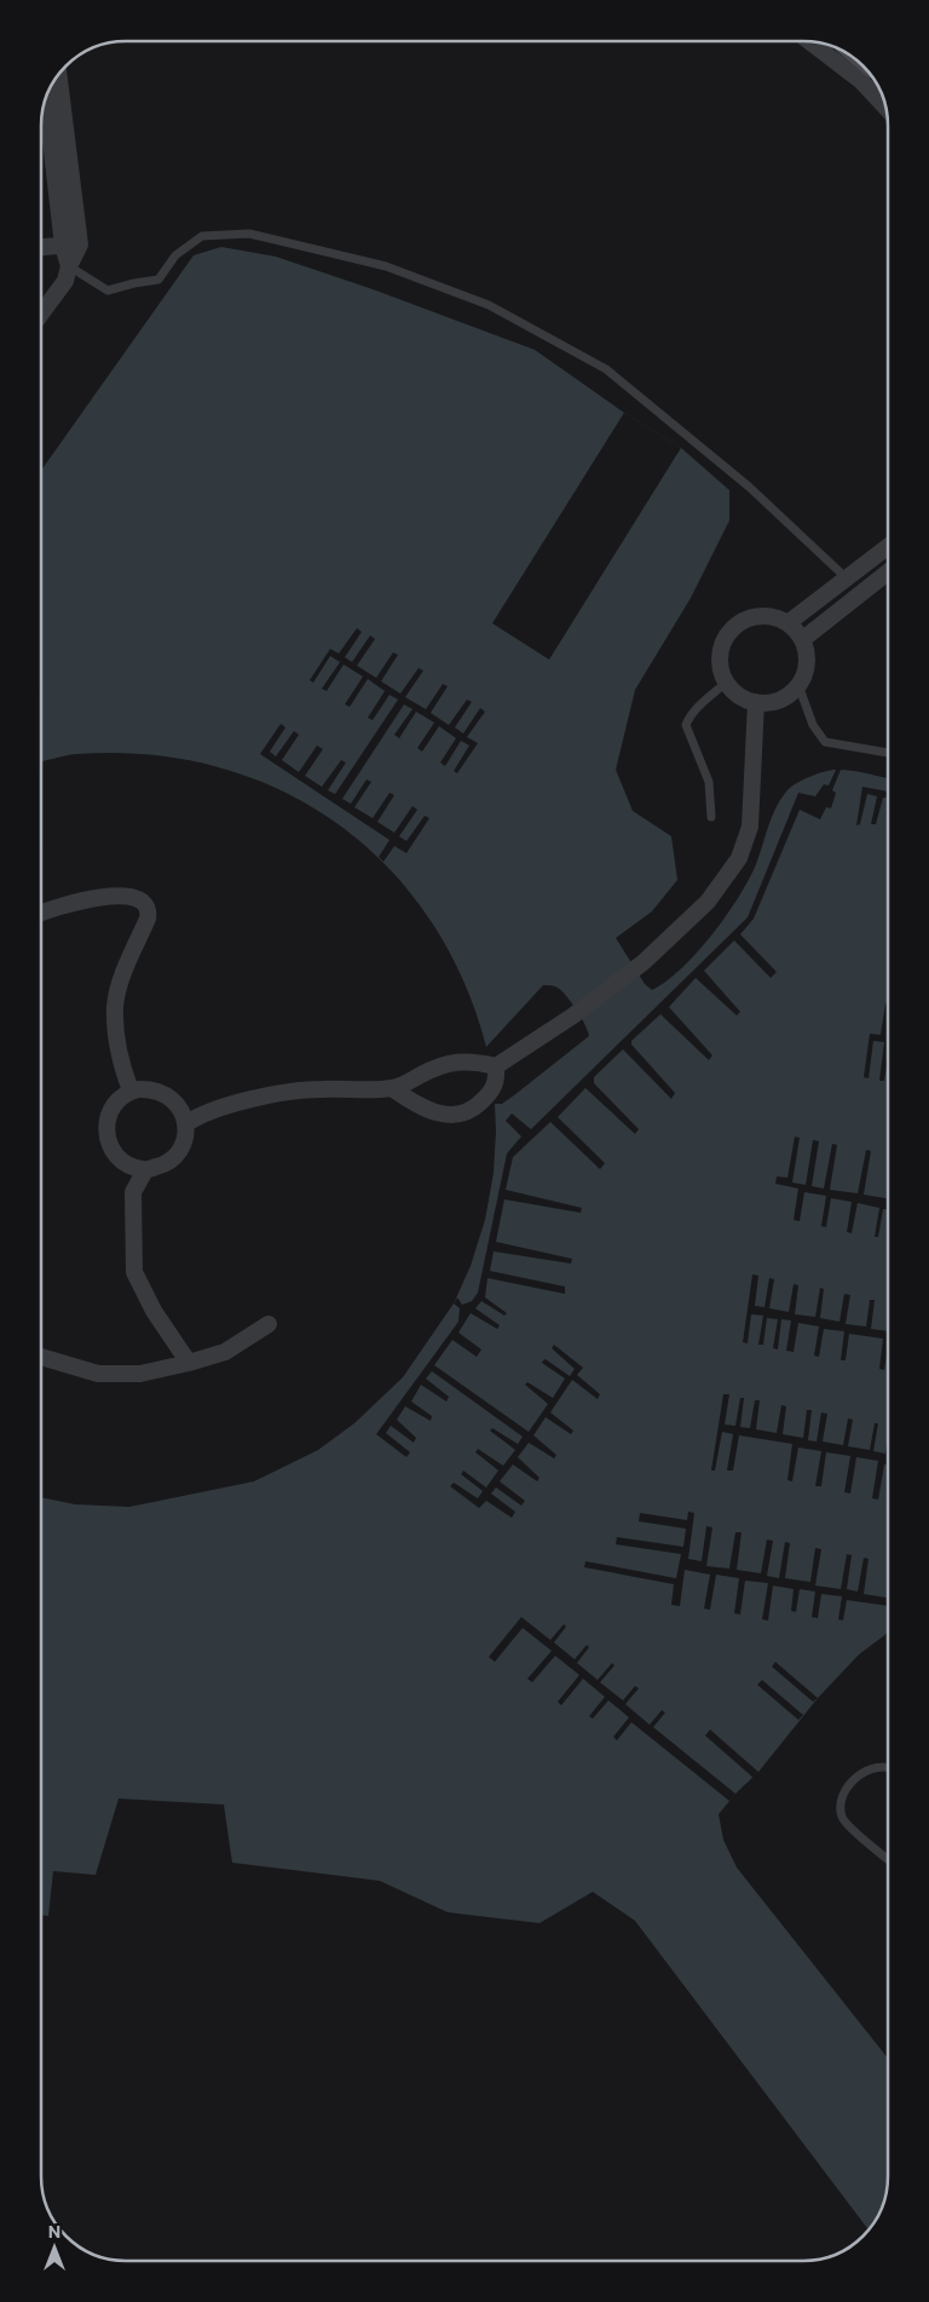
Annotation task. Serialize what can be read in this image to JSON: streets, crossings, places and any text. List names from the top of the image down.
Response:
{
  "north": "top"
}
